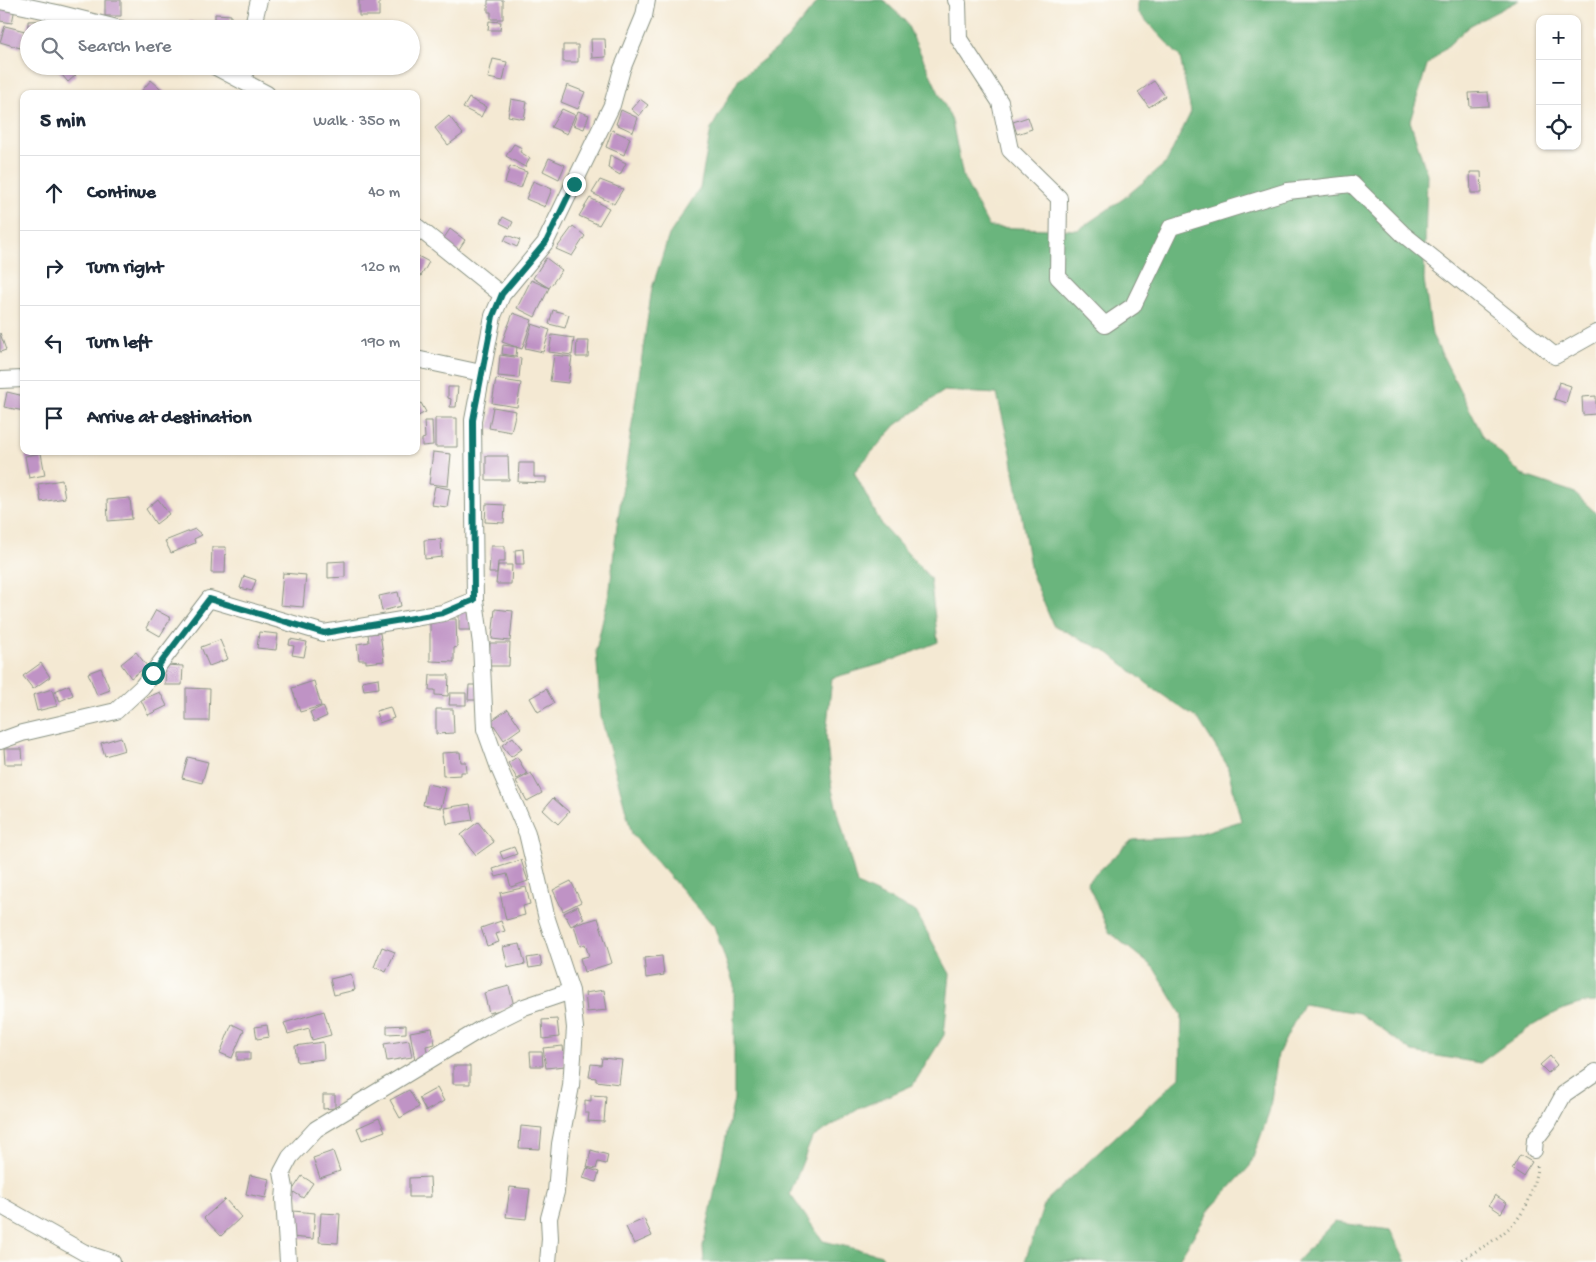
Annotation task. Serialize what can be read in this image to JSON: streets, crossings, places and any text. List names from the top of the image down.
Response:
{
  "page": {
    "map_buttons": ["+", "−"],
    "search": "Search here",
    "heading": ["5 min", "Walk · 350 m"],
    "list": [
      ["Continue", "40 m"],
      ["Turn right", "120 m"],
      ["Turn left", "190 m"],
      "Arrive at destination"
    ]
  }
}
